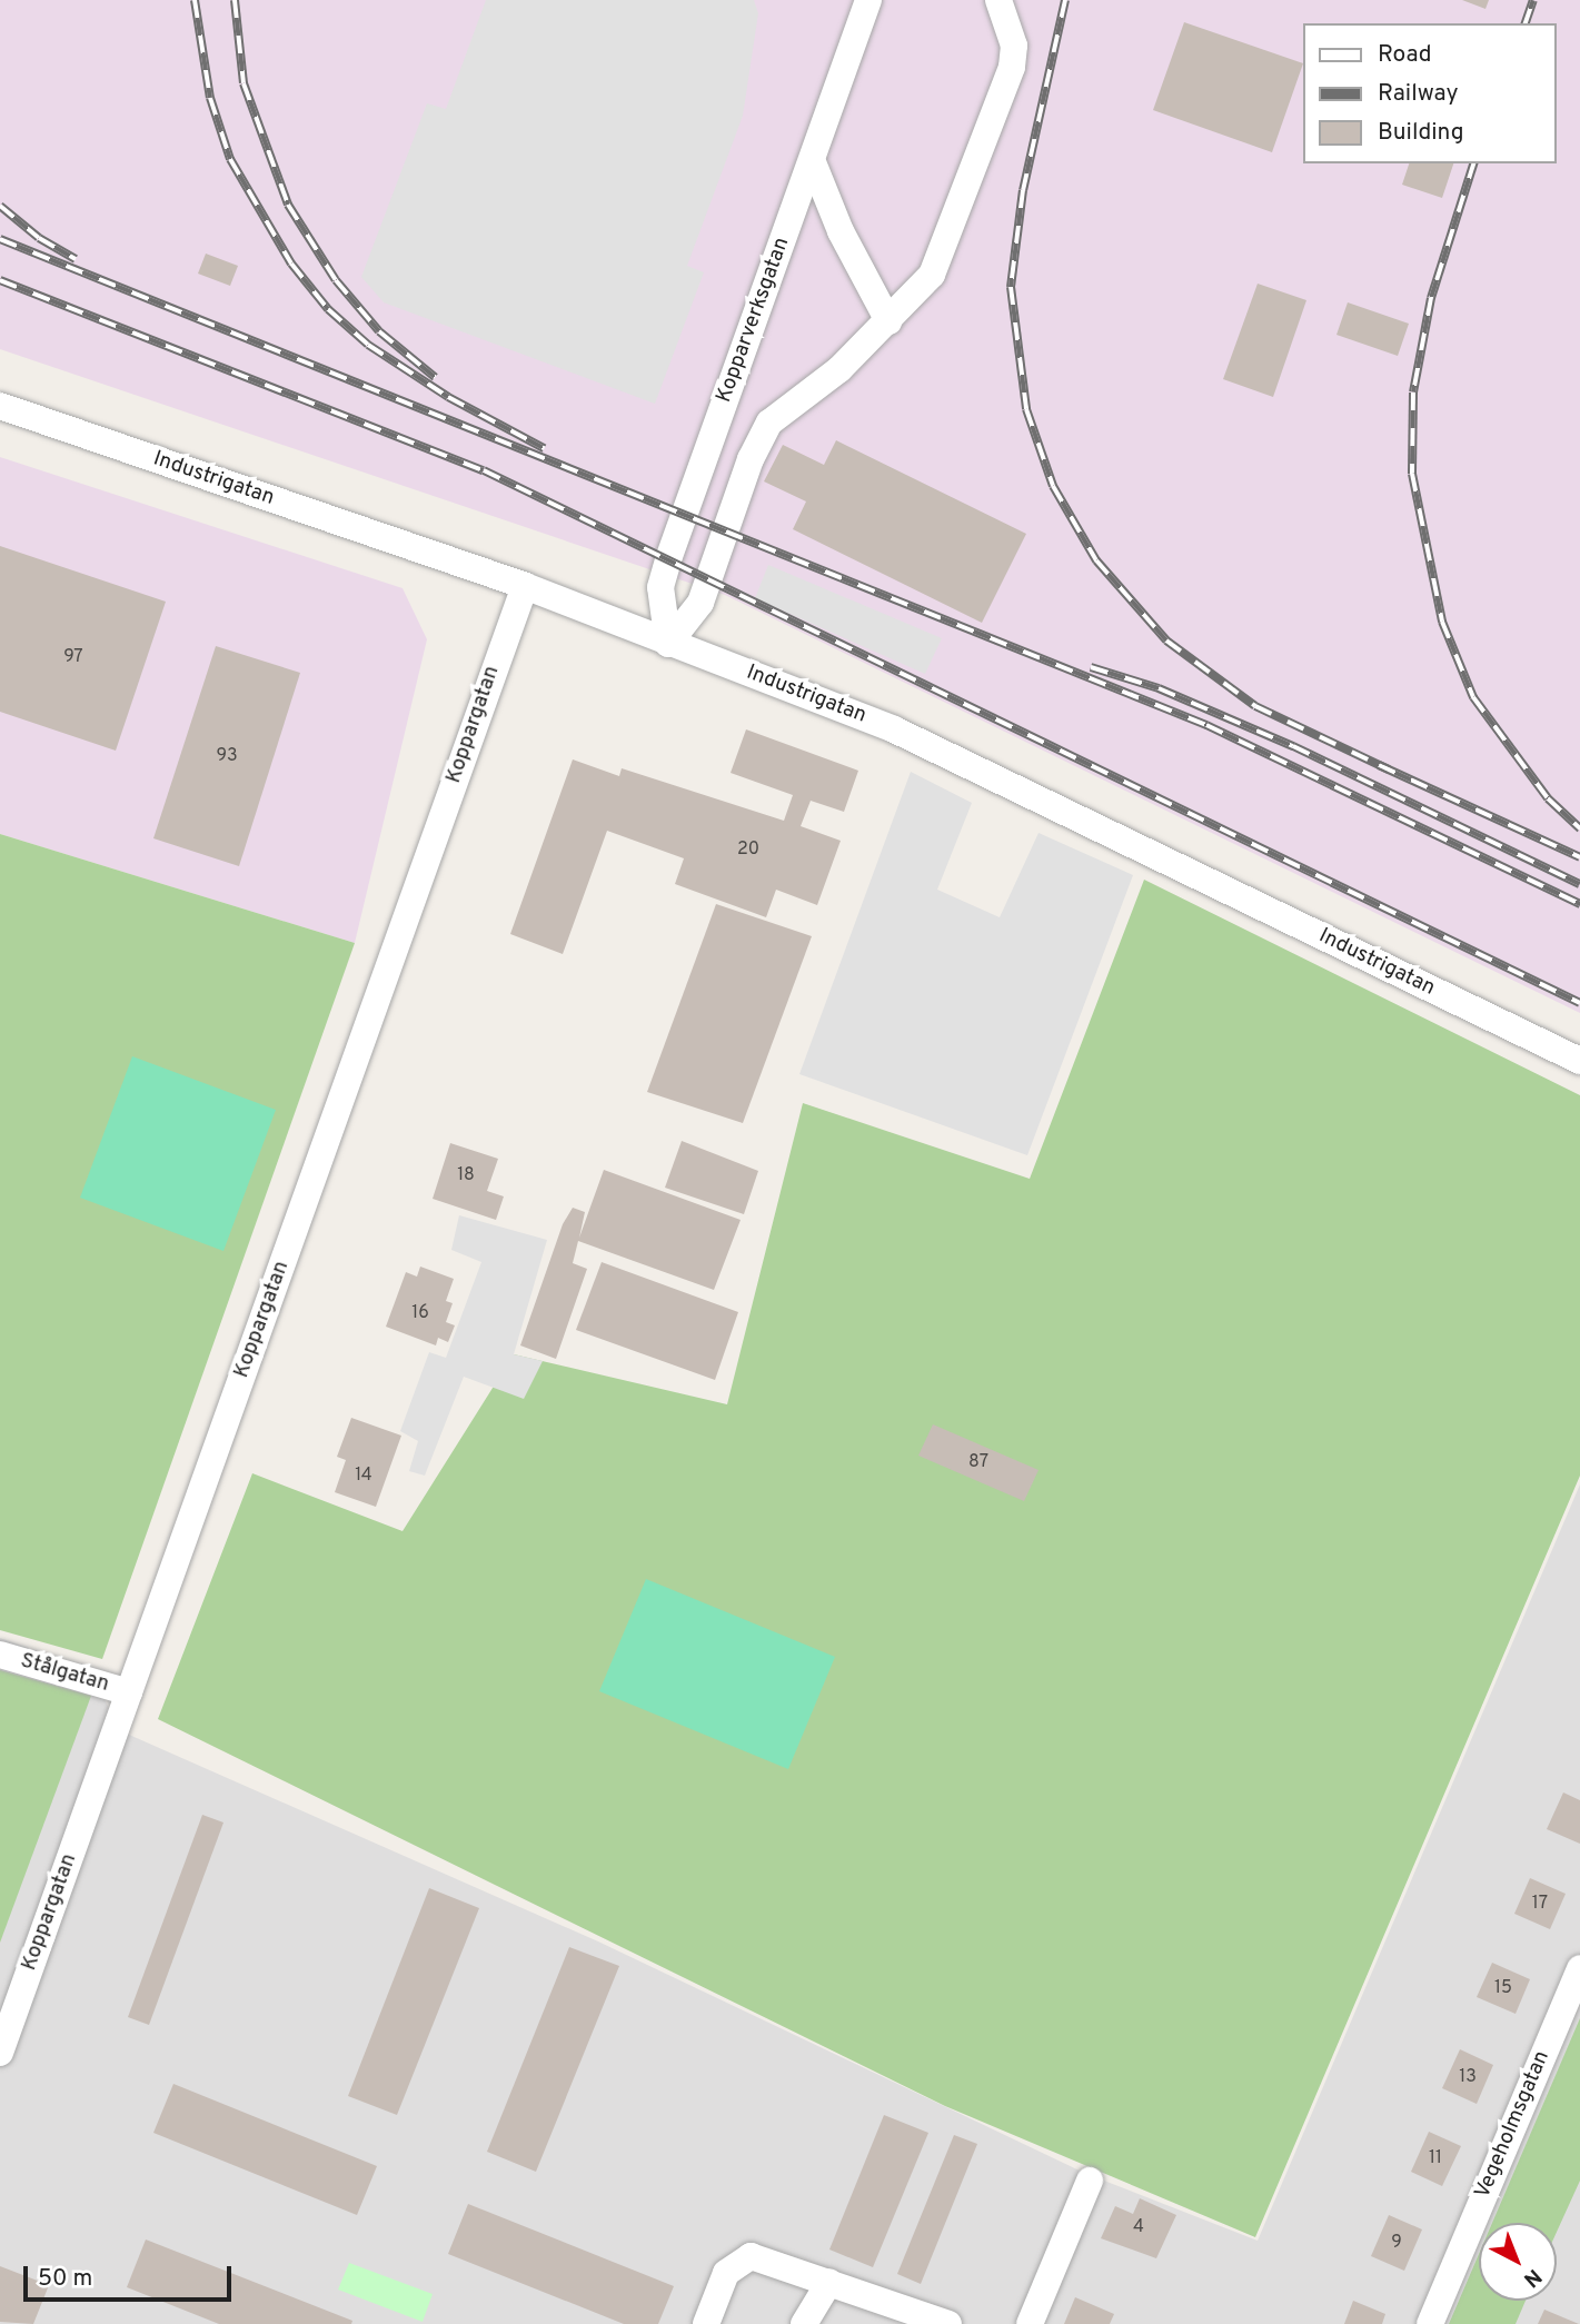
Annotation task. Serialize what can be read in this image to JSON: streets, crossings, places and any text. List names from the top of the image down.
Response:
{
  "streets": {
    "street": [
      "Kopparverksgatan",
      "Industrigatan",
      "Koppargatan",
      "Stålgatan",
      "Vegeholmsgatan"
    ]
  },
  "crossings": [
    ["Kopparverksgatan", "Industrigatan"],
    ["Industrigatan", "Koppargatan"],
    ["Koppargatan", "Stålgatan"]
  ],
  "house_numbers": [
    "97",
    "93",
    "20",
    "18",
    "16",
    "87",
    "14",
    "17",
    "15",
    "13",
    "11",
    "4",
    "9"
  ],
  "legend": ["Road", "Railway", "Building"],
  "scale_bar": "50 m",
  "north": "bottom right"
}
